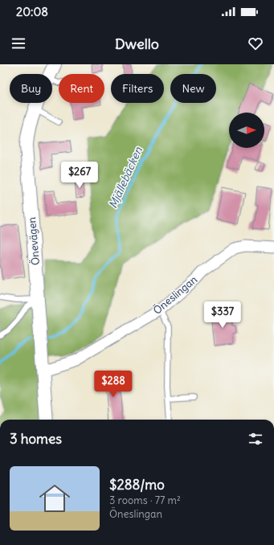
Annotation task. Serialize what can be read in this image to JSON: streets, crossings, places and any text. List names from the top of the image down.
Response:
{
  "streets": {
    "street": ["Önevägen", "Öneslingan"]
  },
  "crossings": [
    ["Önevägen", "Öneslingan"]
  ],
  "water": ["Mjällebäcken"],
  "north": "right",
  "page": {
    "status": "20:08",
    "header": "Dwello",
    "chip": [
      "Buy",
      "Rent",
      "Filters",
      "New"
    ],
    "price": ["$267", "$337", "$288"],
    "heading": "3 homes",
    "list": [
      {
        "name": "$288/mo",
        "note": "3 rooms · 77 m² · Öneslingan"
      }
    ]
  }
}
